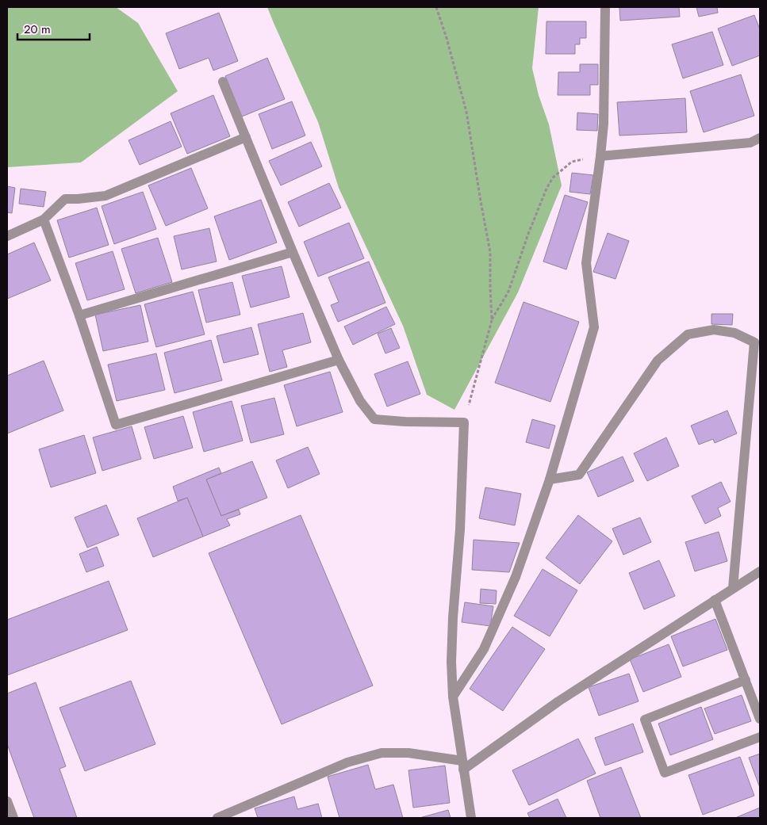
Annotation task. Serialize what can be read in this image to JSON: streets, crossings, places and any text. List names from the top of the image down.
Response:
{
  "scale_bar": "20 m"
}
